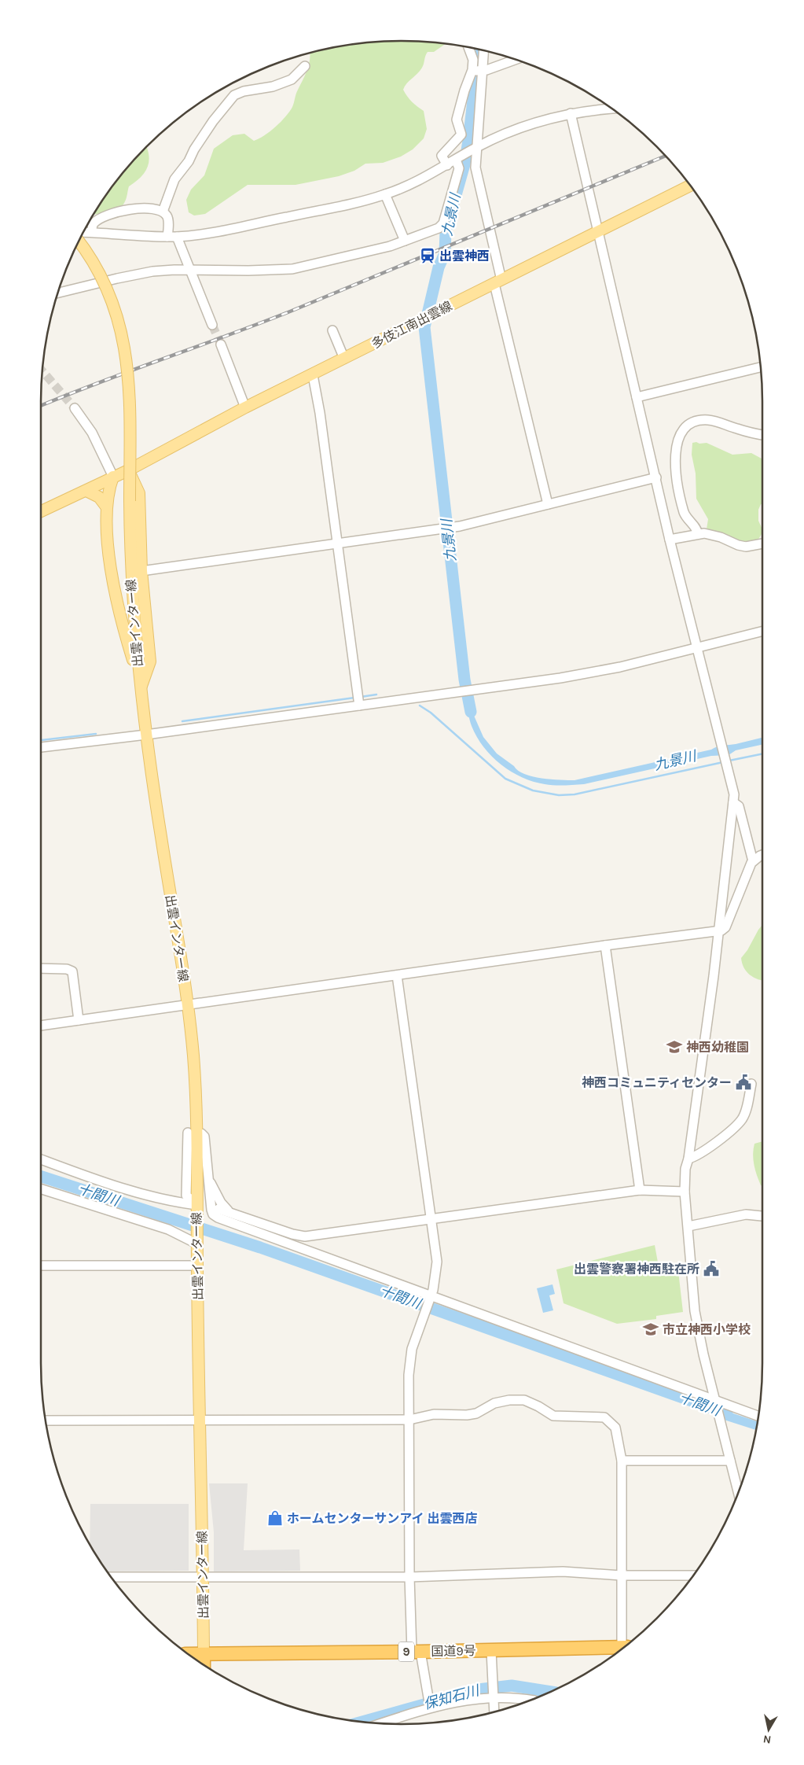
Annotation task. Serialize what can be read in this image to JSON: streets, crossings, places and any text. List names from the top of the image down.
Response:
{
  "streets": {
    "highway": ["国道9号", "9"],
    "main road": ["多伎江南出雲線", "出雲インター線"]
  },
  "crossings": [
    ["出雲インター線", "国道9号"]
  ],
  "water": ["九景川", "十間川", "保知石川"],
  "places": {
    "station": ["出雲神西"],
    "school or university": ["神西幼稚園", "市立神西小学校"],
    "public building": ["神西コミュニティセンター", "出雲警察署神西駐在所"],
    "shop": ["ホームセンターサンアイ 出雲西店"]
  },
  "north": "bottom"
}
